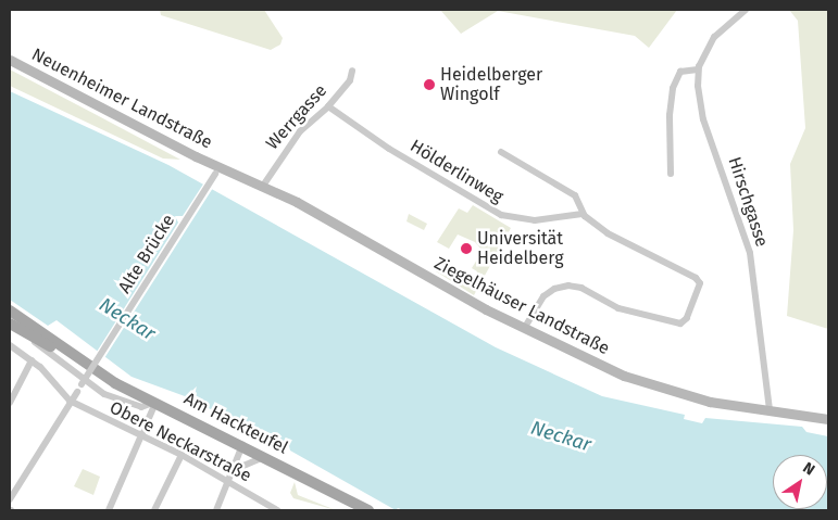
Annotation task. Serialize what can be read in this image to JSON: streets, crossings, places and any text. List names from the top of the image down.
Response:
{
  "streets": {
    "main road": ["Neuenheimer Landstraße", "Ziegelhäuser Landstraße", "Am Hackteufel"],
    "street": [
      "Werrgasse",
      "Hölderlinweg",
      "Hirschgasse",
      "Alte Brücke",
      "Obere Neckarstraße"
    ]
  },
  "crossings": [
    ["Neuenheimer Landstraße", "Alte Brücke"],
    ["Neuenheimer Landstraße", "Ziegelhäuser Landstraße"],
    ["Werrgasse", "Hölderlinweg"],
    ["Werrgasse", "Ziegelhäuser Landstraße"],
    ["Hirschgasse", "Ziegelhäuser Landstraße"],
    ["Alte Brücke", "Ziegelhäuser Landstraße"]
  ],
  "water": ["Neckar"],
  "places": ["Heidelberger Wingolf", "Universität Heidelberg"],
  "north": "top right"
}
